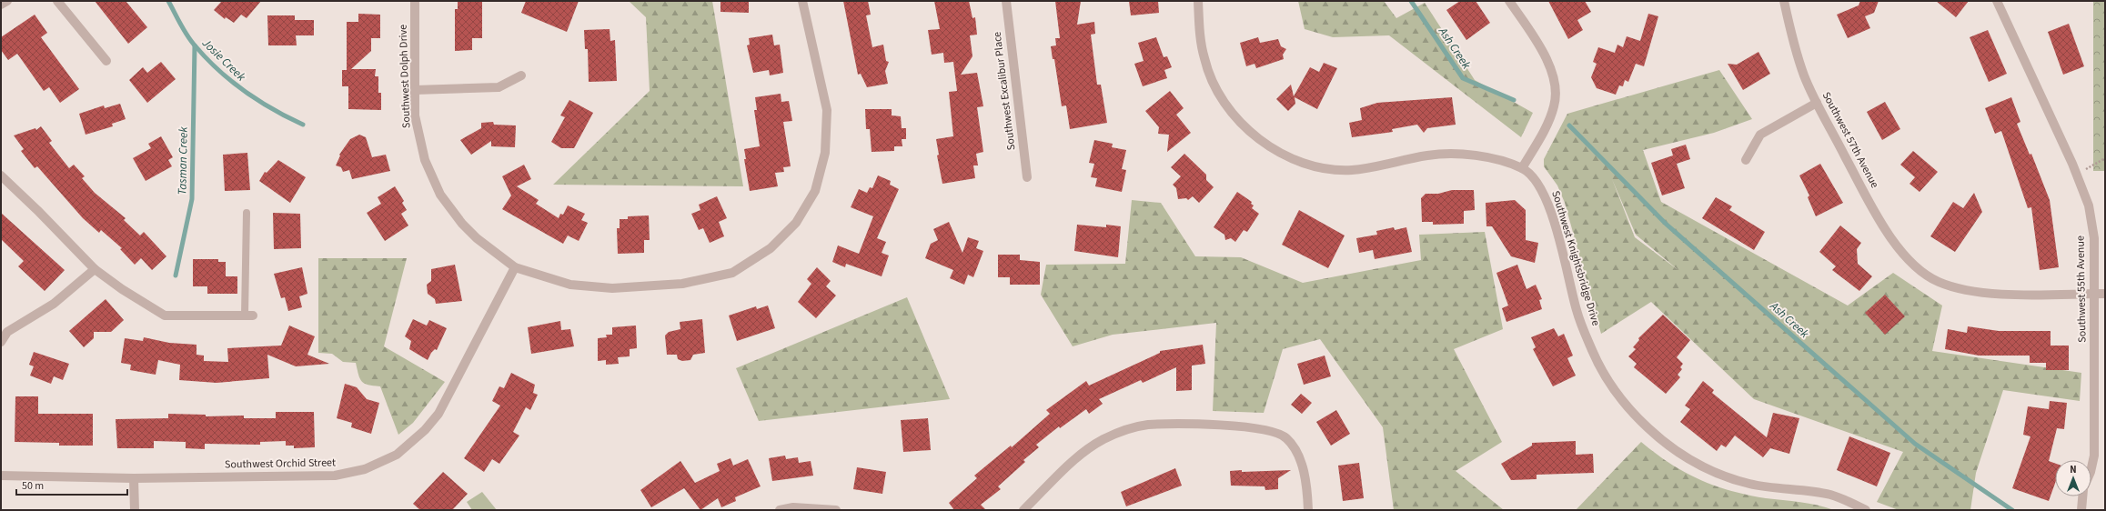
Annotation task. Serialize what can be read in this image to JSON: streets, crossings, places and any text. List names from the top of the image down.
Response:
{
  "streets": {
    "street": [
      "Southwest Dolph Drive",
      "Southwest Excalibur Place",
      "Southwest 57th Avenue",
      "Southwest Knightsbridge Drive",
      "Southwest 55th Avenue",
      "Southwest Orchid Street"
    ]
  },
  "crossings": [
    ["Southwest Dolph Drive", "Southwest Orchid Street"],
    ["Southwest 57th Avenue", "Southwest 55th Avenue"]
  ],
  "water": ["Ash Creek", "Josie Creek", "Tasman Creek"],
  "scale_bar": "50 m",
  "north": "top"
}
